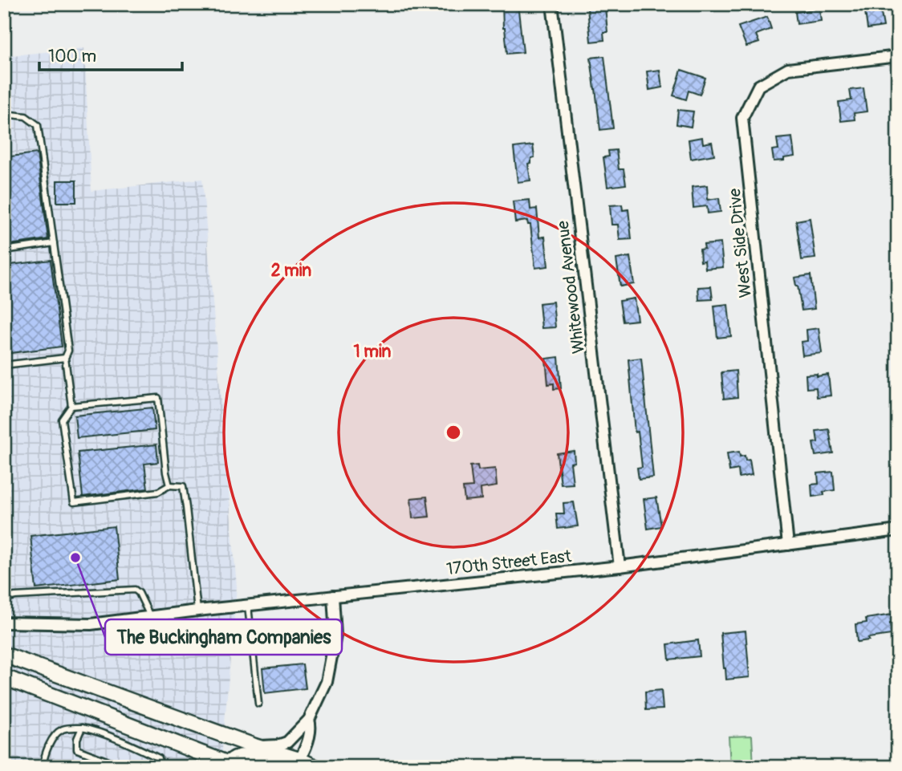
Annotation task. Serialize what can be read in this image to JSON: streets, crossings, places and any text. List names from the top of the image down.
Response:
{
  "streets": {
    "street": ["West Side Drive", "Whitewood Avenue", "170th Street East"]
  },
  "crossings": [
    ["West Side Drive", "170th Street East"],
    ["Whitewood Avenue", "170th Street East"]
  ],
  "places": ["The Buckingham Companies"],
  "scale_bar": "100 m",
  "rings": ["2 min", "1 min"]
}
